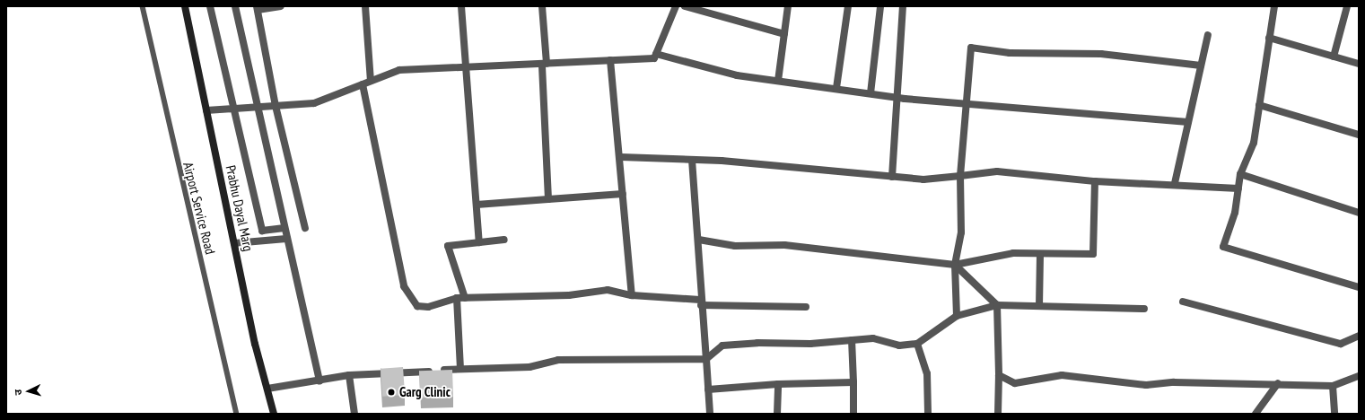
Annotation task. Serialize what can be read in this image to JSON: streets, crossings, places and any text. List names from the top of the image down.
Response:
{
  "streets": {
    "street": ["Prabhu Dayal Marg"],
    "lane": ["Airport Service Road"]
  },
  "places": ["Garg Clinic"],
  "north": "left"
}
